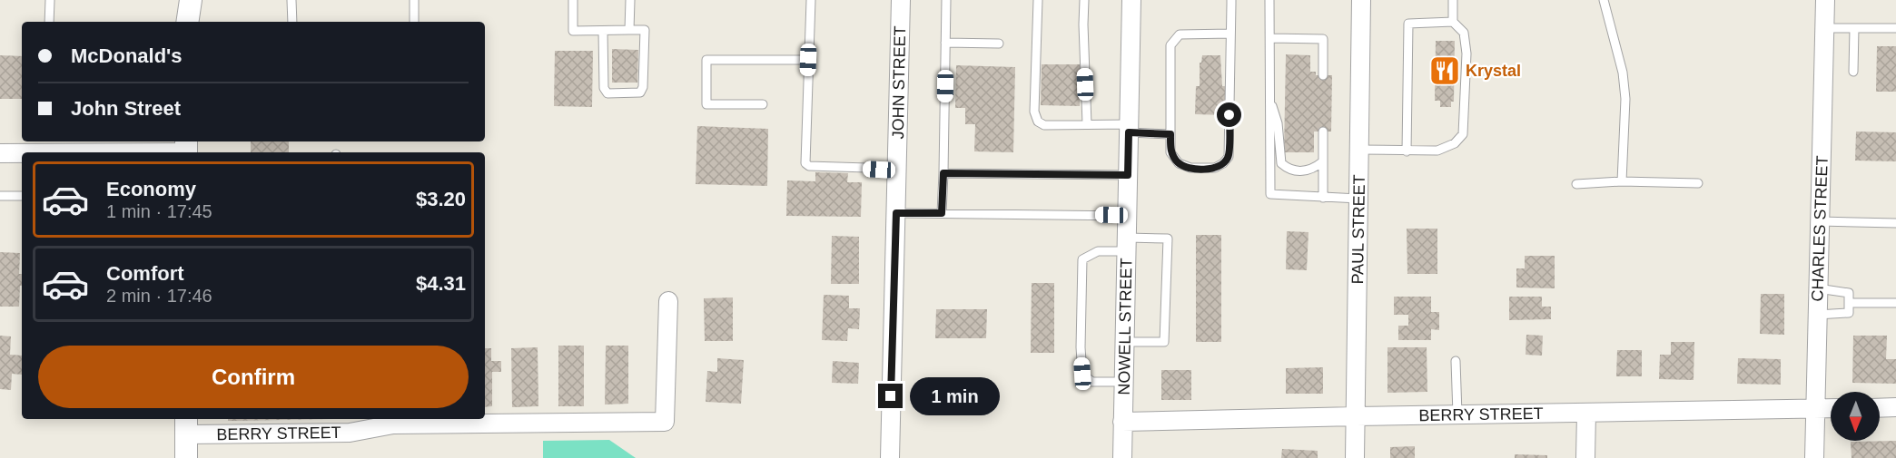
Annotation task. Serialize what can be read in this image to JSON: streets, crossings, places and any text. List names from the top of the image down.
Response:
{
  "streets": {
    "street": [
      "JOHN STREET",
      "CHARLES STREET",
      "PAUL STREET",
      "NOWELL STREET",
      "BERRY STREET"
    ]
  },
  "crossings": [
    ["CHARLES STREET", "BERRY STREET"],
    ["PAUL STREET", "BERRY STREET"],
    ["NOWELL STREET", "BERRY STREET"]
  ],
  "places": {
    "restaurant": ["Krystal"]
  },
  "north": "bottom",
  "page": {
    "banner": ["McDonald's", "John Street"],
    "list": [
      {
        "name": "Economy",
        "note": "1 min · 17:45",
        "value": "$3.20"
      },
      {
        "name": "Comfort",
        "note": "2 min · 17:46",
        "value": "$4.31"
      }
    ],
    "buttons": "Confirm",
    "bubble": "1 min"
  }
}
